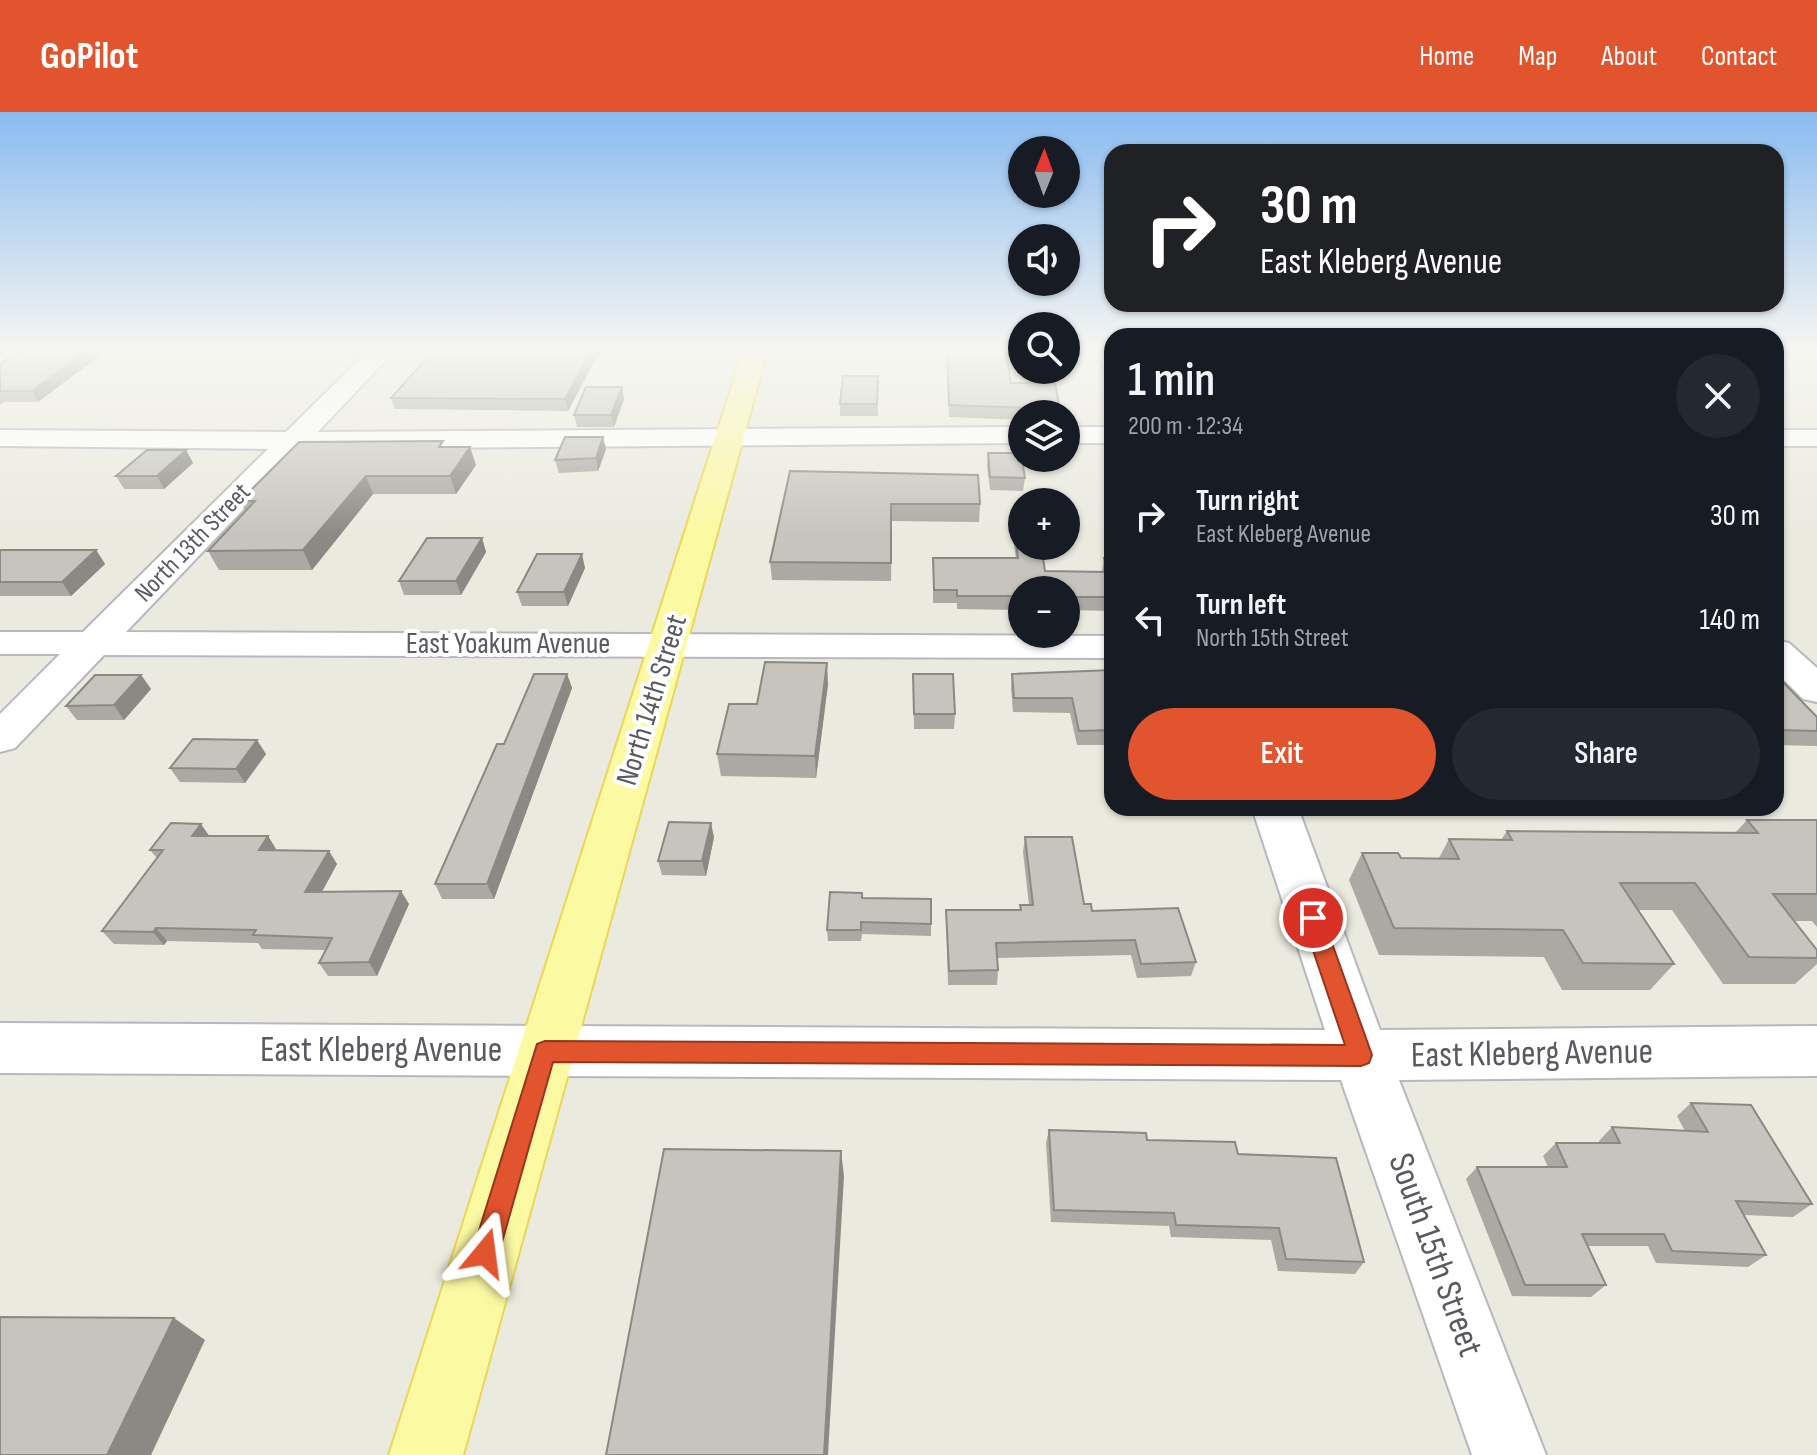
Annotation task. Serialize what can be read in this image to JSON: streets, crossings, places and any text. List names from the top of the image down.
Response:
{
  "streets": {
    "main road": ["North 14th Street"],
    "street": [
      "North 13th Street",
      "East Yoakum Avenue",
      "East Kleberg Avenue",
      "South 15th Street"
    ]
  },
  "crossings": [
    ["North 13th Street", "East Yoakum Avenue"],
    ["East Yoakum Avenue", "North 14th Street"],
    ["North 14th Street", "East Kleberg Avenue"],
    ["East Kleberg Avenue", "South 15th Street"]
  ],
  "north": "top",
  "page": {
    "header": "GoPilot",
    "nav": [
      "Home",
      "Map",
      "About",
      "Contact"
    ],
    "map_buttons": ["+", "−"],
    "turn": ["30 m", "East Kleberg Avenue"],
    "heading": ["1 min", "200 m · 12:34"],
    "list": [
      {
        "name": "Turn right",
        "note": "East Kleberg Avenue",
        "value": "30 m"
      },
      {
        "name": "Turn left",
        "note": "North 15th Street",
        "value": "140 m"
      }
    ],
    "buttons": ["Exit", "Share"]
  }
}
